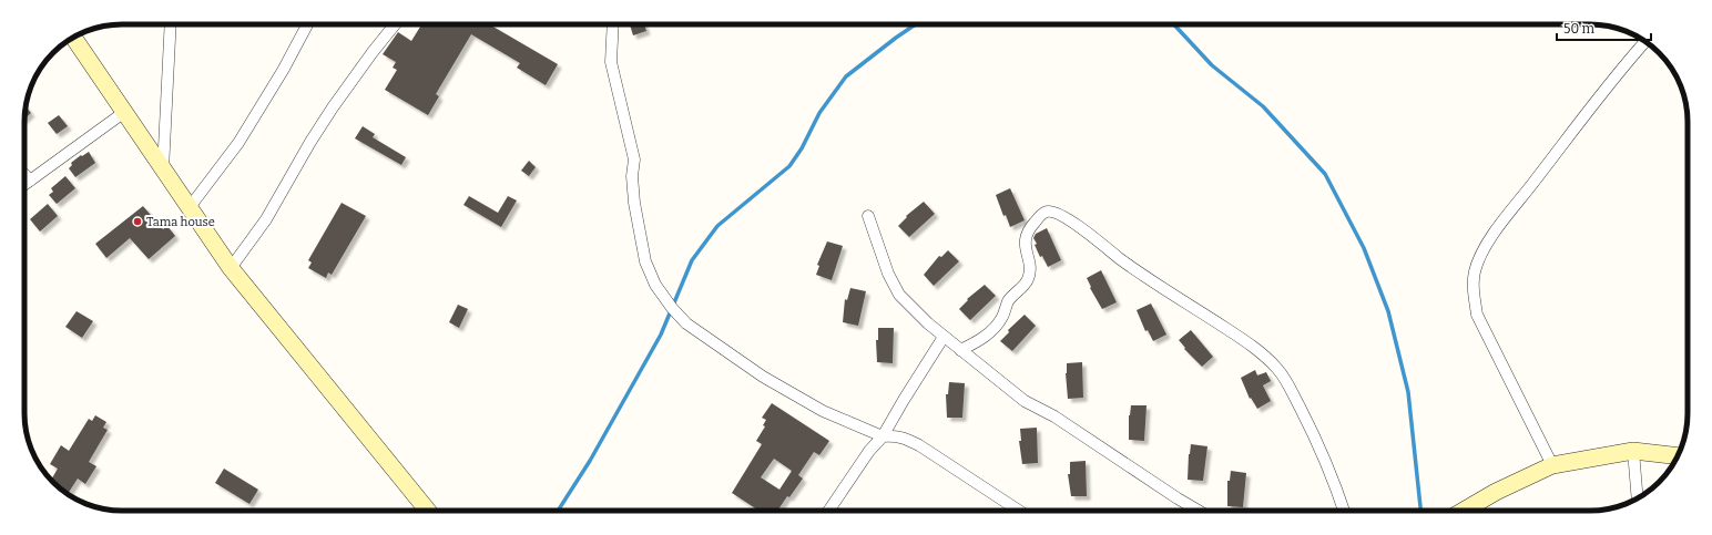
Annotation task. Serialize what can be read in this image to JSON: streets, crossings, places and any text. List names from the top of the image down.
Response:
{
  "places": ["Tama house"],
  "scale_bar": "50 m"
}
